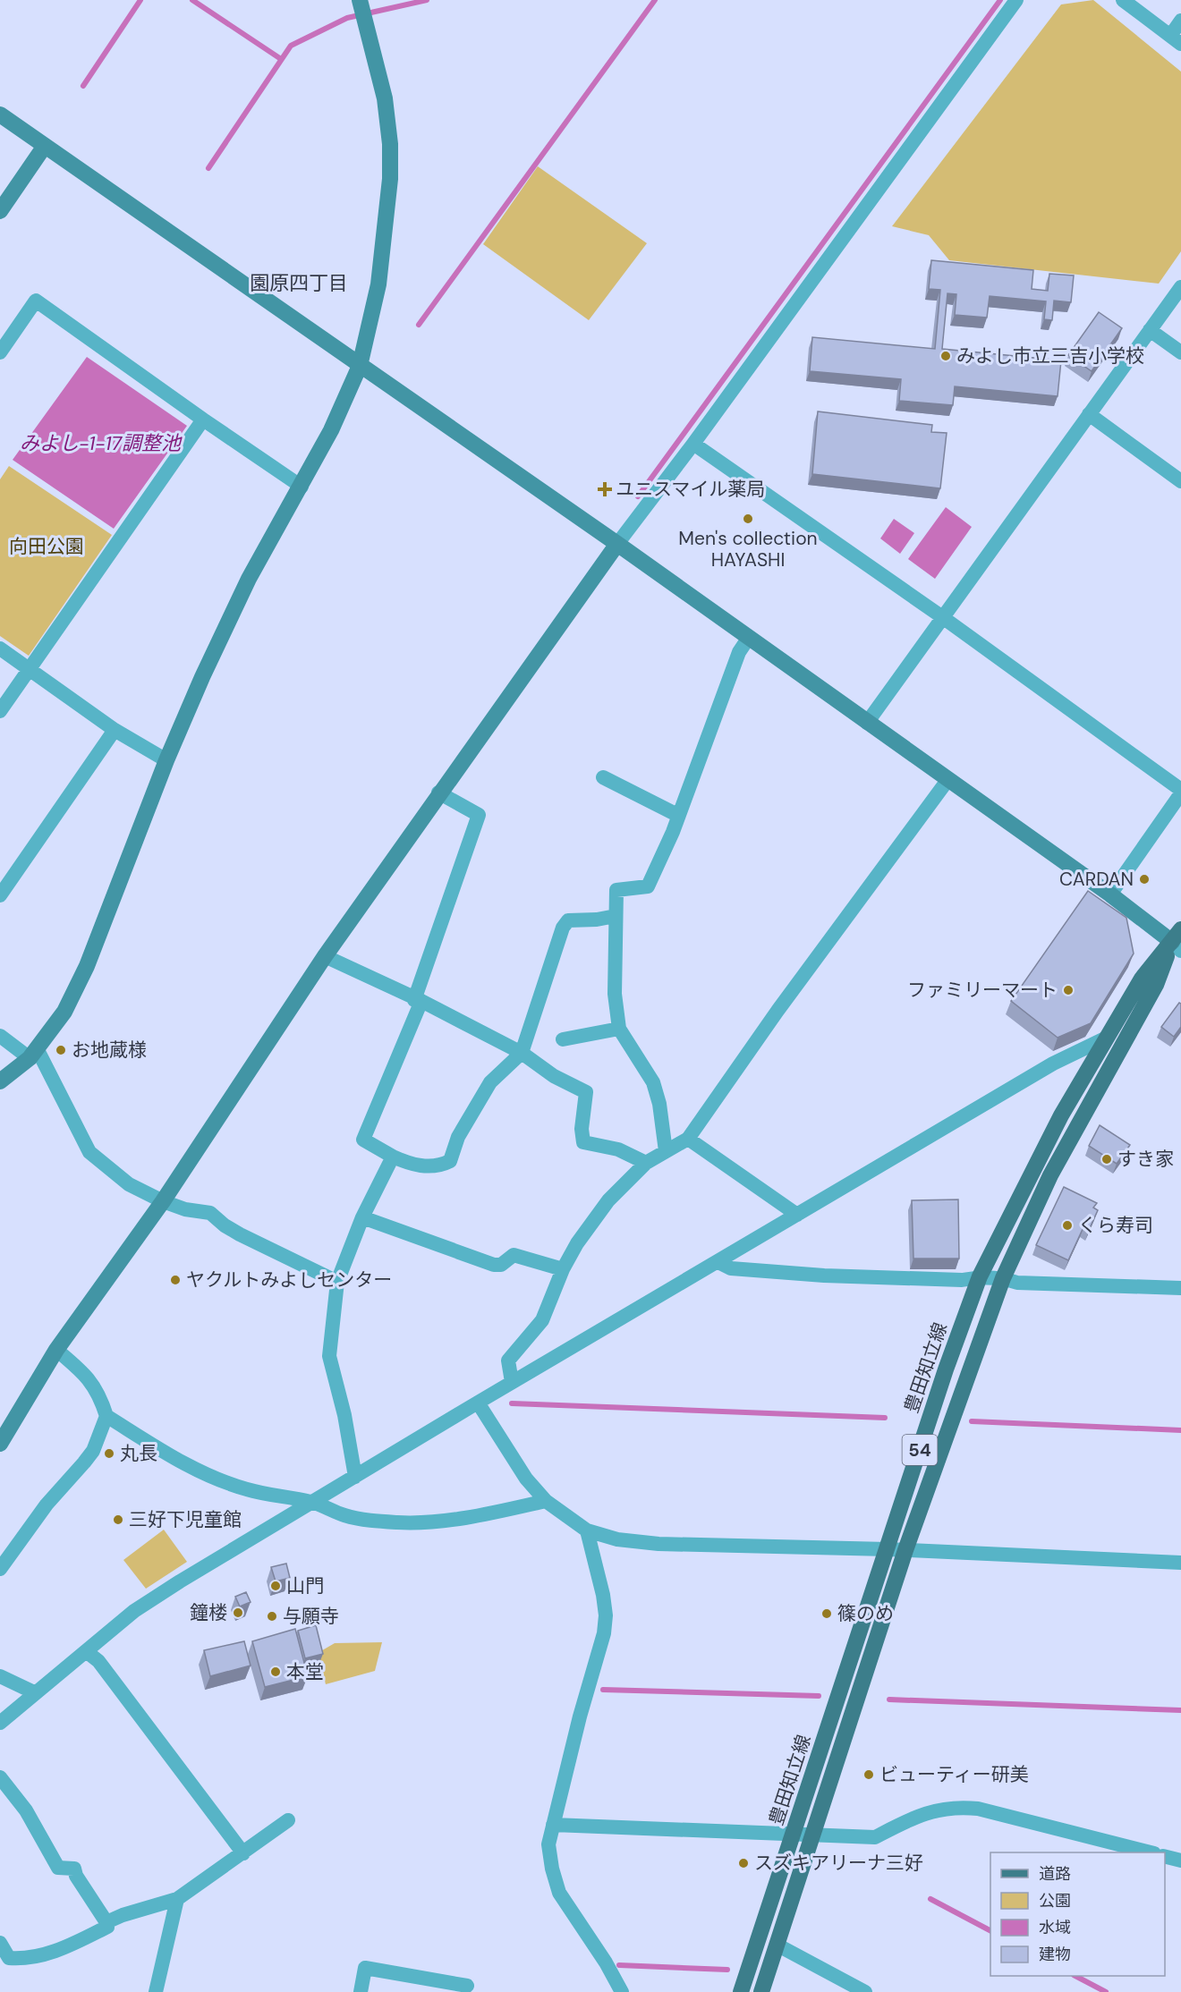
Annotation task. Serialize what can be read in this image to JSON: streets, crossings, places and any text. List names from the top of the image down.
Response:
{
  "streets": {
    "main road": ["豊田知立線", "54"]
  },
  "crossings": [
    ["豊田知立線", "54"]
  ],
  "districts": ["園原四丁目"],
  "water": ["みよし-1-17調整池"],
  "parks": ["向田公園"],
  "places": {
    "other": [
      "みよし市立三吉小学校",
      "Men's collection HAYASHI",
      "CARDAN",
      "ファミリーマート",
      "お地蔵様",
      "すき家",
      "くら寿司",
      "ヤクルトみよしセンター",
      "丸長",
      "三好下児童館",
      "山門",
      "鐘楼",
      "篠のめ",
      "与願寺",
      "本堂",
      "ビューティー研美",
      "スズキアリーナ三好"
    ],
    "health": ["ユニスマイル薬局"]
  },
  "legend": [
    "道路",
    "公園",
    "水域",
    "建物"
  ]
}
